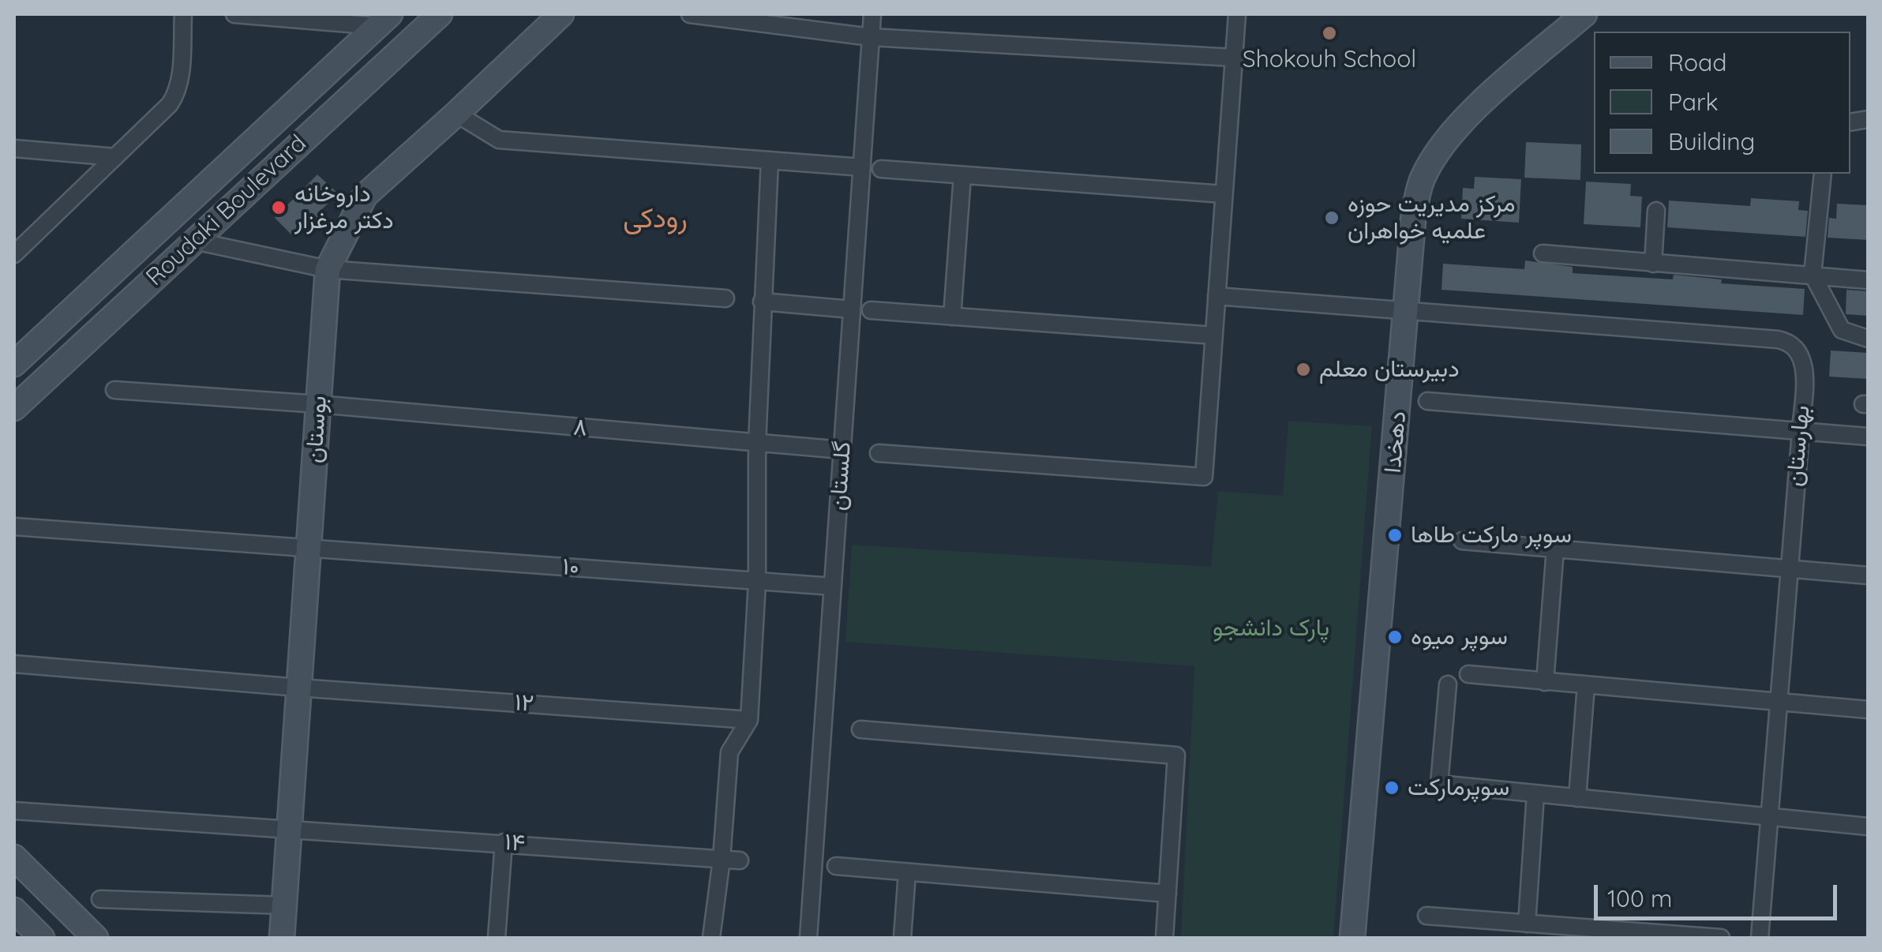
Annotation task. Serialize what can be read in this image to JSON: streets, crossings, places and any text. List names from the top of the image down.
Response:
{
  "streets": {
    "street": [
      "Roudaki Boulevard",
      "۸",
      "بوستان",
      "دهخدا",
      "بهارستان",
      "گلستان",
      "۱۰",
      "۱۲",
      "۱۴"
    ]
  },
  "crossings": [
    ["۸", "بوستان"],
    ["۸", "گلستان"],
    ["بوستان", "۱۰"],
    ["بوستان", "۱۲"],
    ["بوستان", "۱۴"],
    ["دهخدا", "بهارستان"],
    ["گلستان", "۱۰"]
  ],
  "districts": ["رودکی"],
  "parks": ["پارک دانشجو"],
  "places": [
    "Shokouh School",
    "داروخانه دکتر مرغزار",
    "مرکز مدیریت حوزه علمیه خواهران",
    "دبیرستان معلم",
    "سوپر مارکت طاها",
    "سوپر میوه",
    "سوپرمارکت"
  ],
  "legend": ["Road", "Park", "Building"],
  "scale_bar": "100 m"
}
